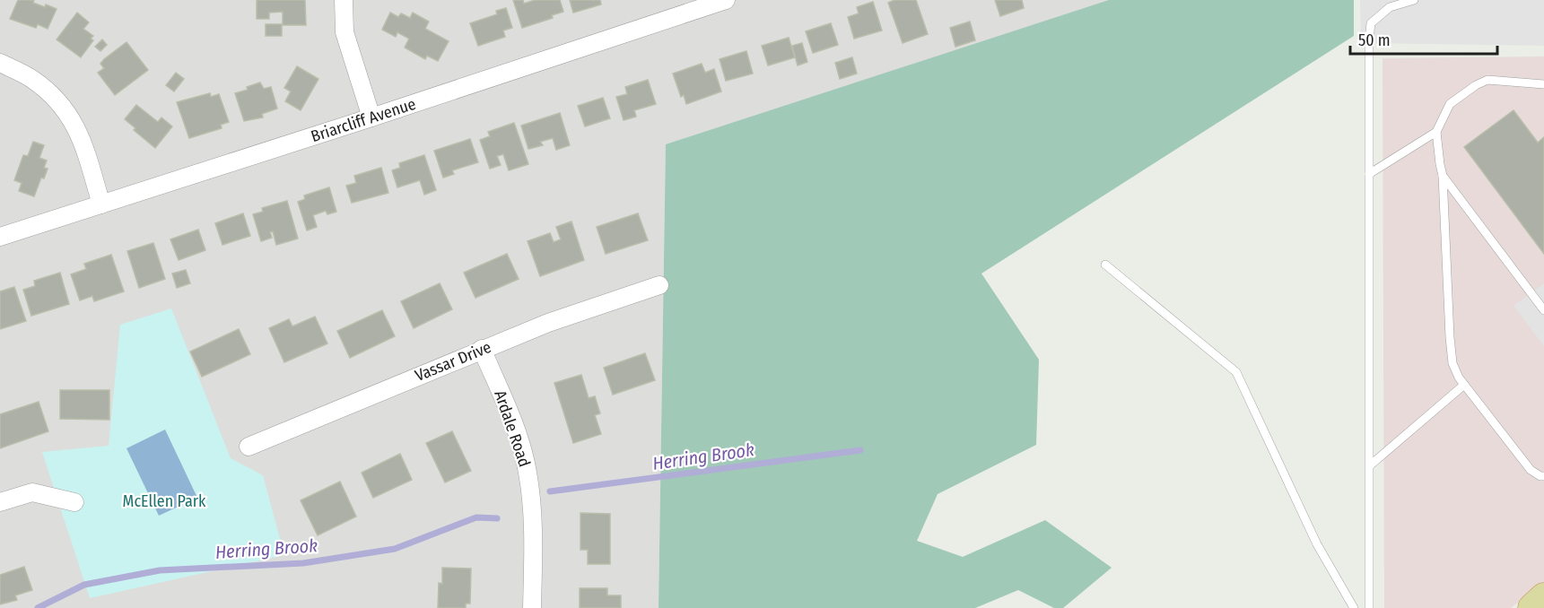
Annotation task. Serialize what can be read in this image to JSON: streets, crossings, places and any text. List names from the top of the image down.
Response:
{
  "streets": {
    "street": ["Briarcliff Avenue", "Vassar Drive", "Ardale Road"]
  },
  "crossings": [
    ["Vassar Drive", "Ardale Road"]
  ],
  "water": ["Herring Brook"],
  "parks": ["McEllen Park"],
  "scale_bar": "50 m"
}
